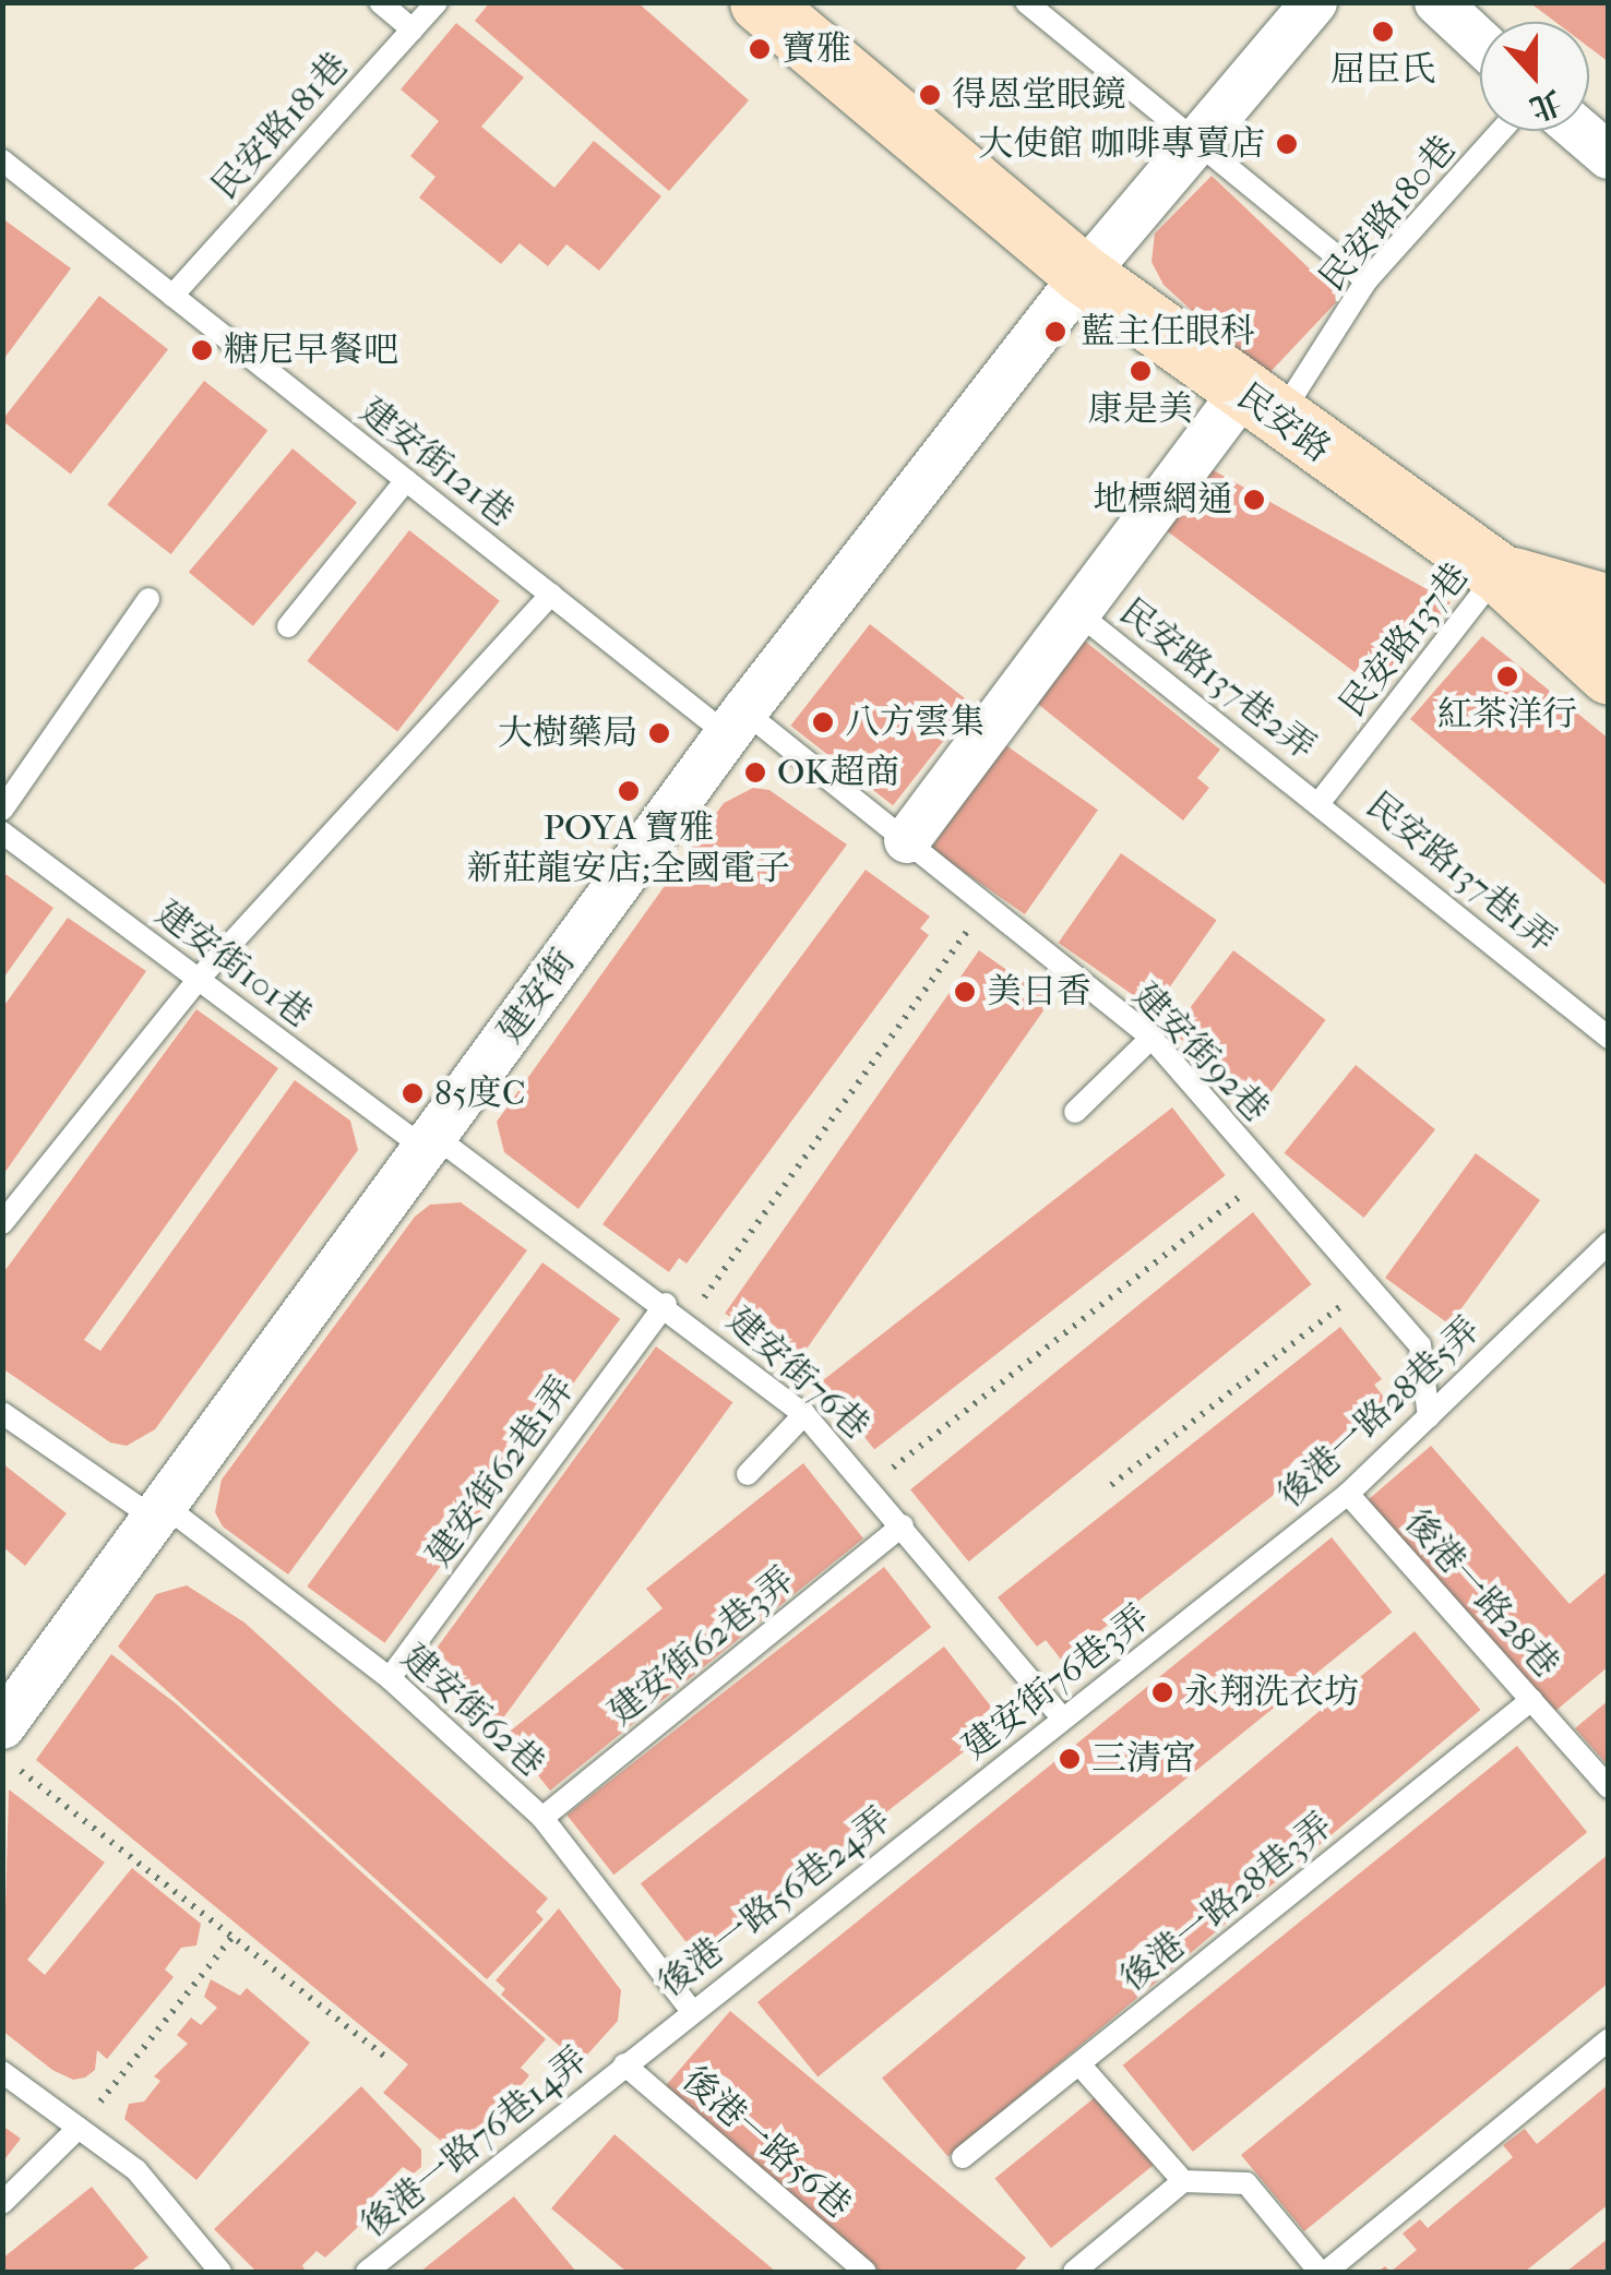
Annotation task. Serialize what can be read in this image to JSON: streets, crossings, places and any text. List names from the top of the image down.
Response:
{
  "streets": {
    "street": ["民安路", "建安街"],
    "lane": [
      "民安路181巷",
      "民安路180巷",
      "建安街121巷",
      "民安路137巷",
      "民安路137巷2弄",
      "民安路137巷1弄",
      "建安街101巷",
      "建安街92巷",
      "建安街76巷",
      "後港一路28巷5弄",
      "建安街62巷1弄",
      "後港一路28巷",
      "建安街62巷3弄",
      "建安街76巷3弄",
      "建安街62巷",
      "後港一路56巷24弄",
      "後港一路28巷3弄",
      "後港一路76巷14弄",
      "後港一路56巷"
    ]
  },
  "crossings": [
    ["民安路181巷", "建安街121巷"],
    ["民安路180巷", "民安路"],
    ["民安路", "民安路137巷"],
    ["民安路", "建安街"],
    ["建安街121巷", "建安街"],
    ["建安街121巷", "建安街92巷"],
    ["民安路137巷", "民安路137巷2弄"],
    ["民安路137巷", "民安路137巷1弄"],
    ["民安路137巷2弄", "民安路137巷1弄"],
    ["建安街101巷", "建安街"],
    ["建安街101巷", "建安街76巷"],
    ["建安街", "建安街92巷"],
    ["建安街", "建安街76巷"],
    ["建安街", "建安街62巷"],
    ["建安街92巷", "後港一路28巷5弄"],
    ["建安街76巷", "建安街62巷1弄"],
    ["建安街76巷", "建安街62巷3弄"],
    ["建安街76巷", "建安街76巷3弄"],
    ["後港一路28巷5弄", "後港一路28巷"],
    ["後港一路28巷5弄", "建安街76巷3弄"],
    ["建安街62巷1弄", "建安街62巷"],
    ["後港一路28巷", "後港一路28巷3弄"],
    ["建安街62巷3弄", "建安街62巷"],
    ["建安街76巷3弄", "後港一路56巷24弄"],
    ["建安街62巷", "後港一路56巷24弄"],
    ["後港一路56巷24弄", "後港一路76巷14弄"],
    ["後港一路56巷24弄", "後港一路56巷"],
    ["後港一路76巷14弄", "後港一路56巷"]
  ],
  "places": [
    "屈臣氏",
    "寶雅",
    "得恩堂眼鏡",
    "大使館 咖啡專賣店",
    "藍主任眼科",
    "糖尼早餐吧",
    "康是美",
    "地標網通",
    "紅茶洋行",
    "八方雲集",
    "大樹藥局",
    "OK超商",
    "POYA 寶雅 新莊龍安店;全國電子",
    "美日香",
    "85度C",
    "永翔洗衣坊",
    "三清宮"
  ],
  "north": "bottom"
}
